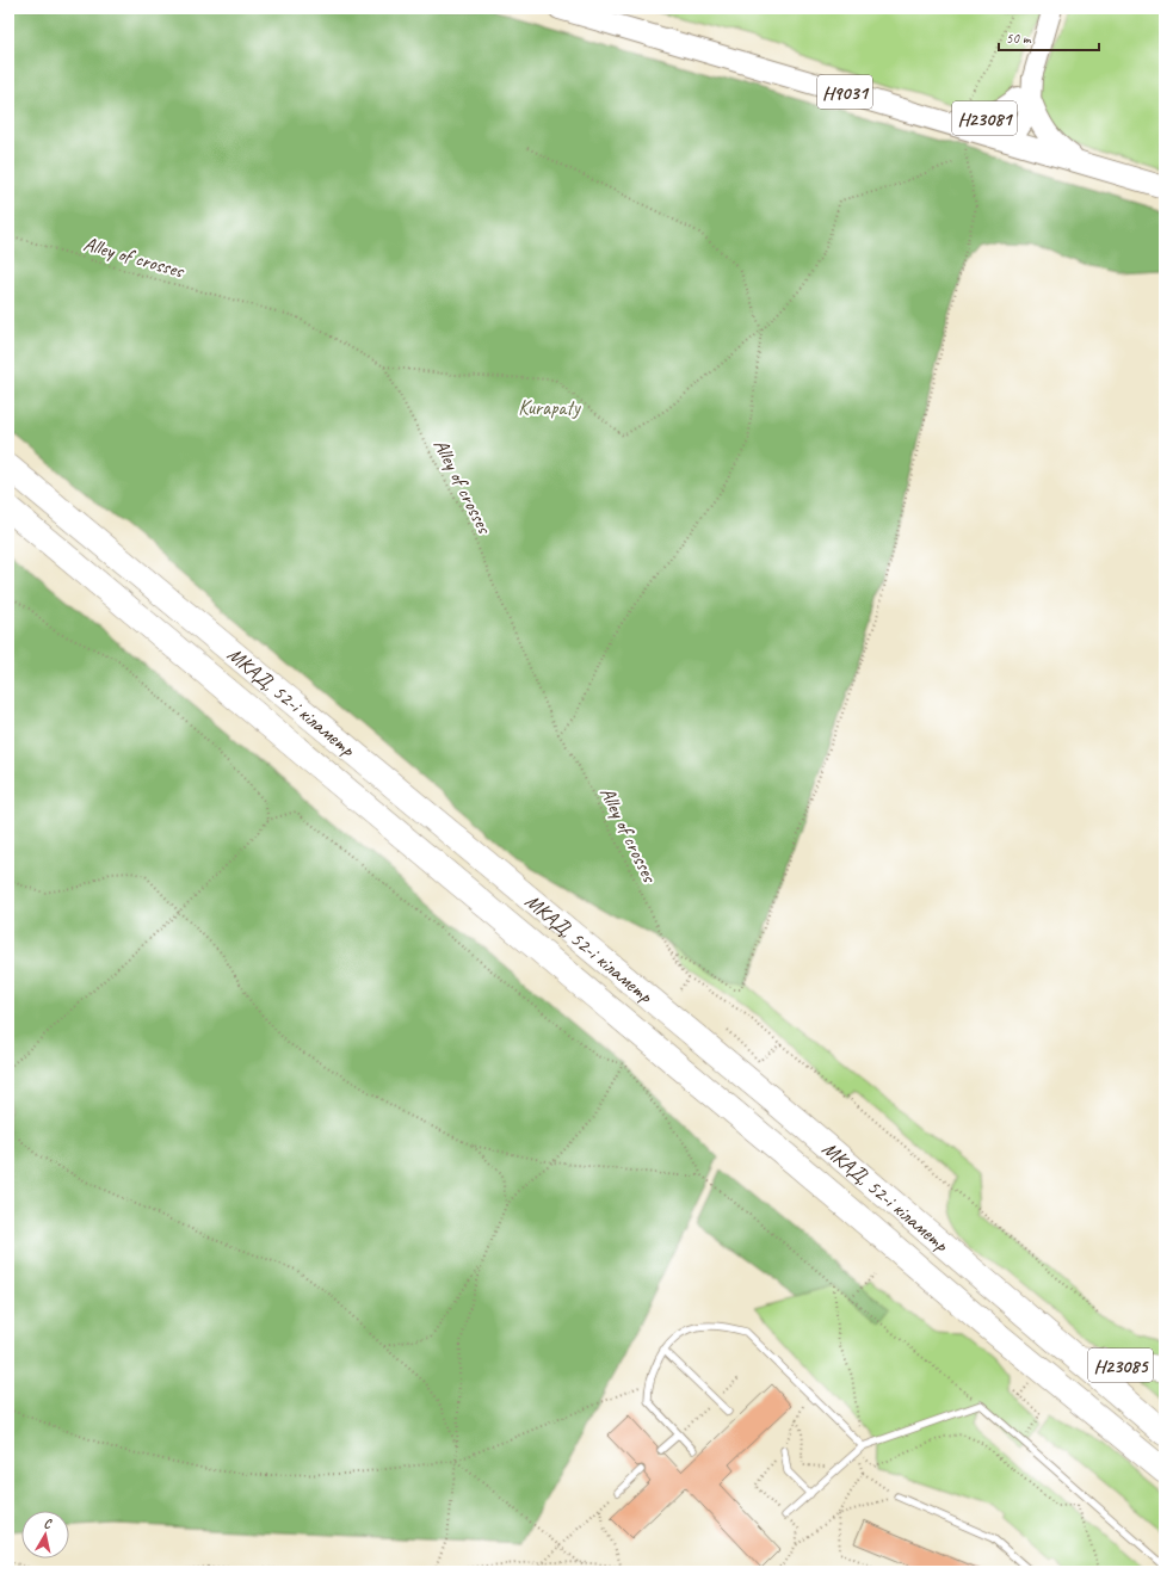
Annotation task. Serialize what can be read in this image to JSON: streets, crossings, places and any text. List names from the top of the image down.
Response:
{
  "streets": {
    "highway": ["МКАД, 52-і кіламетр", "Н23085"],
    "main road": ["Н9031", "Н23081"],
    "path": ["Alley of crosses"]
  },
  "crossings": [
    ["Н9031", "Н23081"],
    ["МКАД, 52-і кіламетр", "Н23085"]
  ],
  "parks": ["Kurapaty"],
  "scale_bar": "50 m",
  "north": "top"
}
